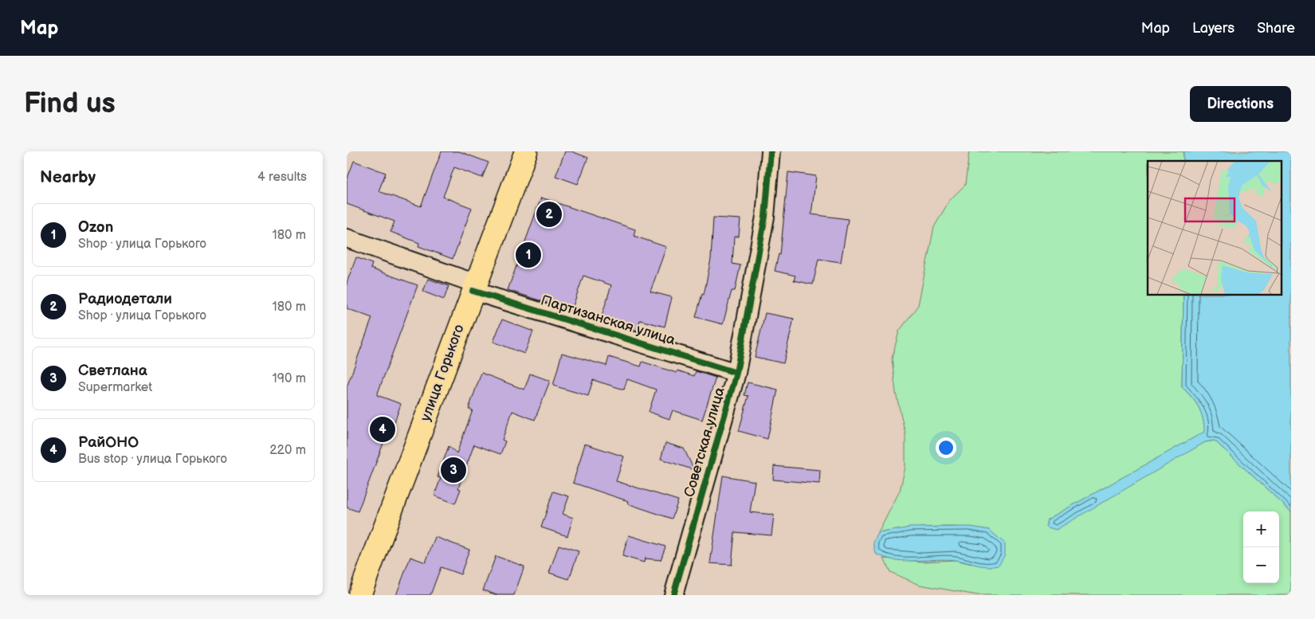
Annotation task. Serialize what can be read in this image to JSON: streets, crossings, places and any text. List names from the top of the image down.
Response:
{
  "streets": {
    "main road": ["улица Горького"],
    "street": ["Партизанская улица", "Советская улица"]
  },
  "crossings": [
    ["Партизанская улица", "улица Горького"],
    ["Партизанская улица", "Советская улица"]
  ],
  "page": {
    "header": "Map",
    "nav": ["Map", "Layers", "Share"],
    "buttons": "Directions",
    "title": "Find us",
    "heading": ["Nearby", "4 results"],
    "pins": [
      "2",
      "1",
      "4",
      "3"
    ],
    "list": [
      {
        "mark": "1",
        "name": "Ozon",
        "note": "Shop · улица Горького",
        "value": "180 m"
      },
      {
        "mark": "2",
        "name": "Радиодетали",
        "note": "Shop · улица Горького",
        "value": "180 m"
      },
      {
        "mark": "3",
        "name": "Светлана",
        "note": "Supermarket",
        "value": "190 m"
      },
      {
        "mark": "4",
        "name": "РайОНО",
        "note": "Bus stop · улица Горького",
        "value": "220 m"
      }
    ],
    "map_buttons": ["+", "−"]
  }
}
